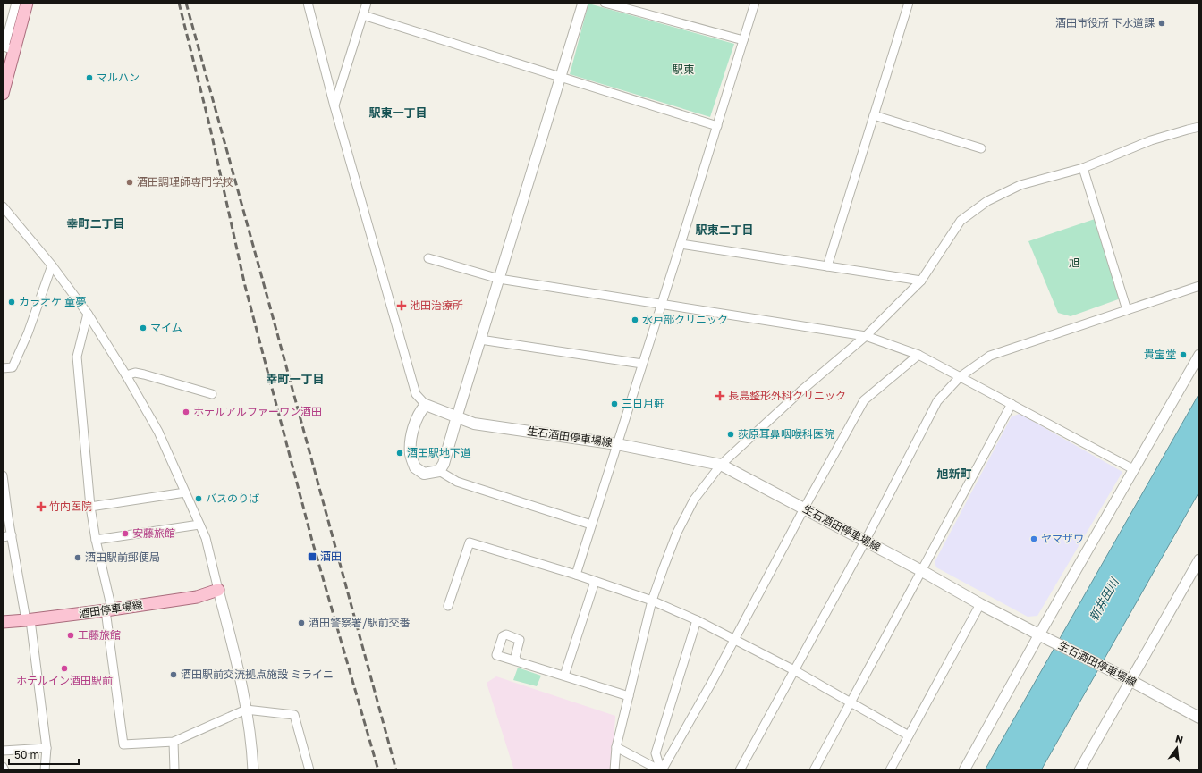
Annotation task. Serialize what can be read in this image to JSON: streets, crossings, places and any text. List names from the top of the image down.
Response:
{
  "streets": {
    "main road": ["生石酒田停車場線", "酒田停車場線"]
  },
  "districts": [
    "駅東一丁目",
    "幸町二丁目",
    "駅東二丁目",
    "幸町一丁目",
    "旭新町"
  ],
  "water": ["新井田川"],
  "parks": ["駅東", "旭"],
  "places": {
    "other": [
      "酒田市役所 下水道課",
      "マルハン",
      "酒田調理師専門学校",
      "カラオケ 童夢",
      "水戸部クリニック",
      "マイム",
      "貴宝堂",
      "三日月軒",
      "ホテルアルファーワン酒田",
      "荻原耳鼻咽喉科医院",
      "酒田駅地下道",
      "バスのりば",
      "安藤旅館",
      "ヤマザワ",
      "酒田駅前郵便局",
      "酒田警察署/駅前交番",
      "工藤旅館",
      "ホテルイン酒田駅前",
      "酒田駅前交流拠点施設 ミライニ"
    ],
    "health": ["池田治療所", "長島整形外科クリニック", "竹内医院"],
    "transit": ["酒田"]
  },
  "scale_bar": "50 m",
  "north": "top"
}
